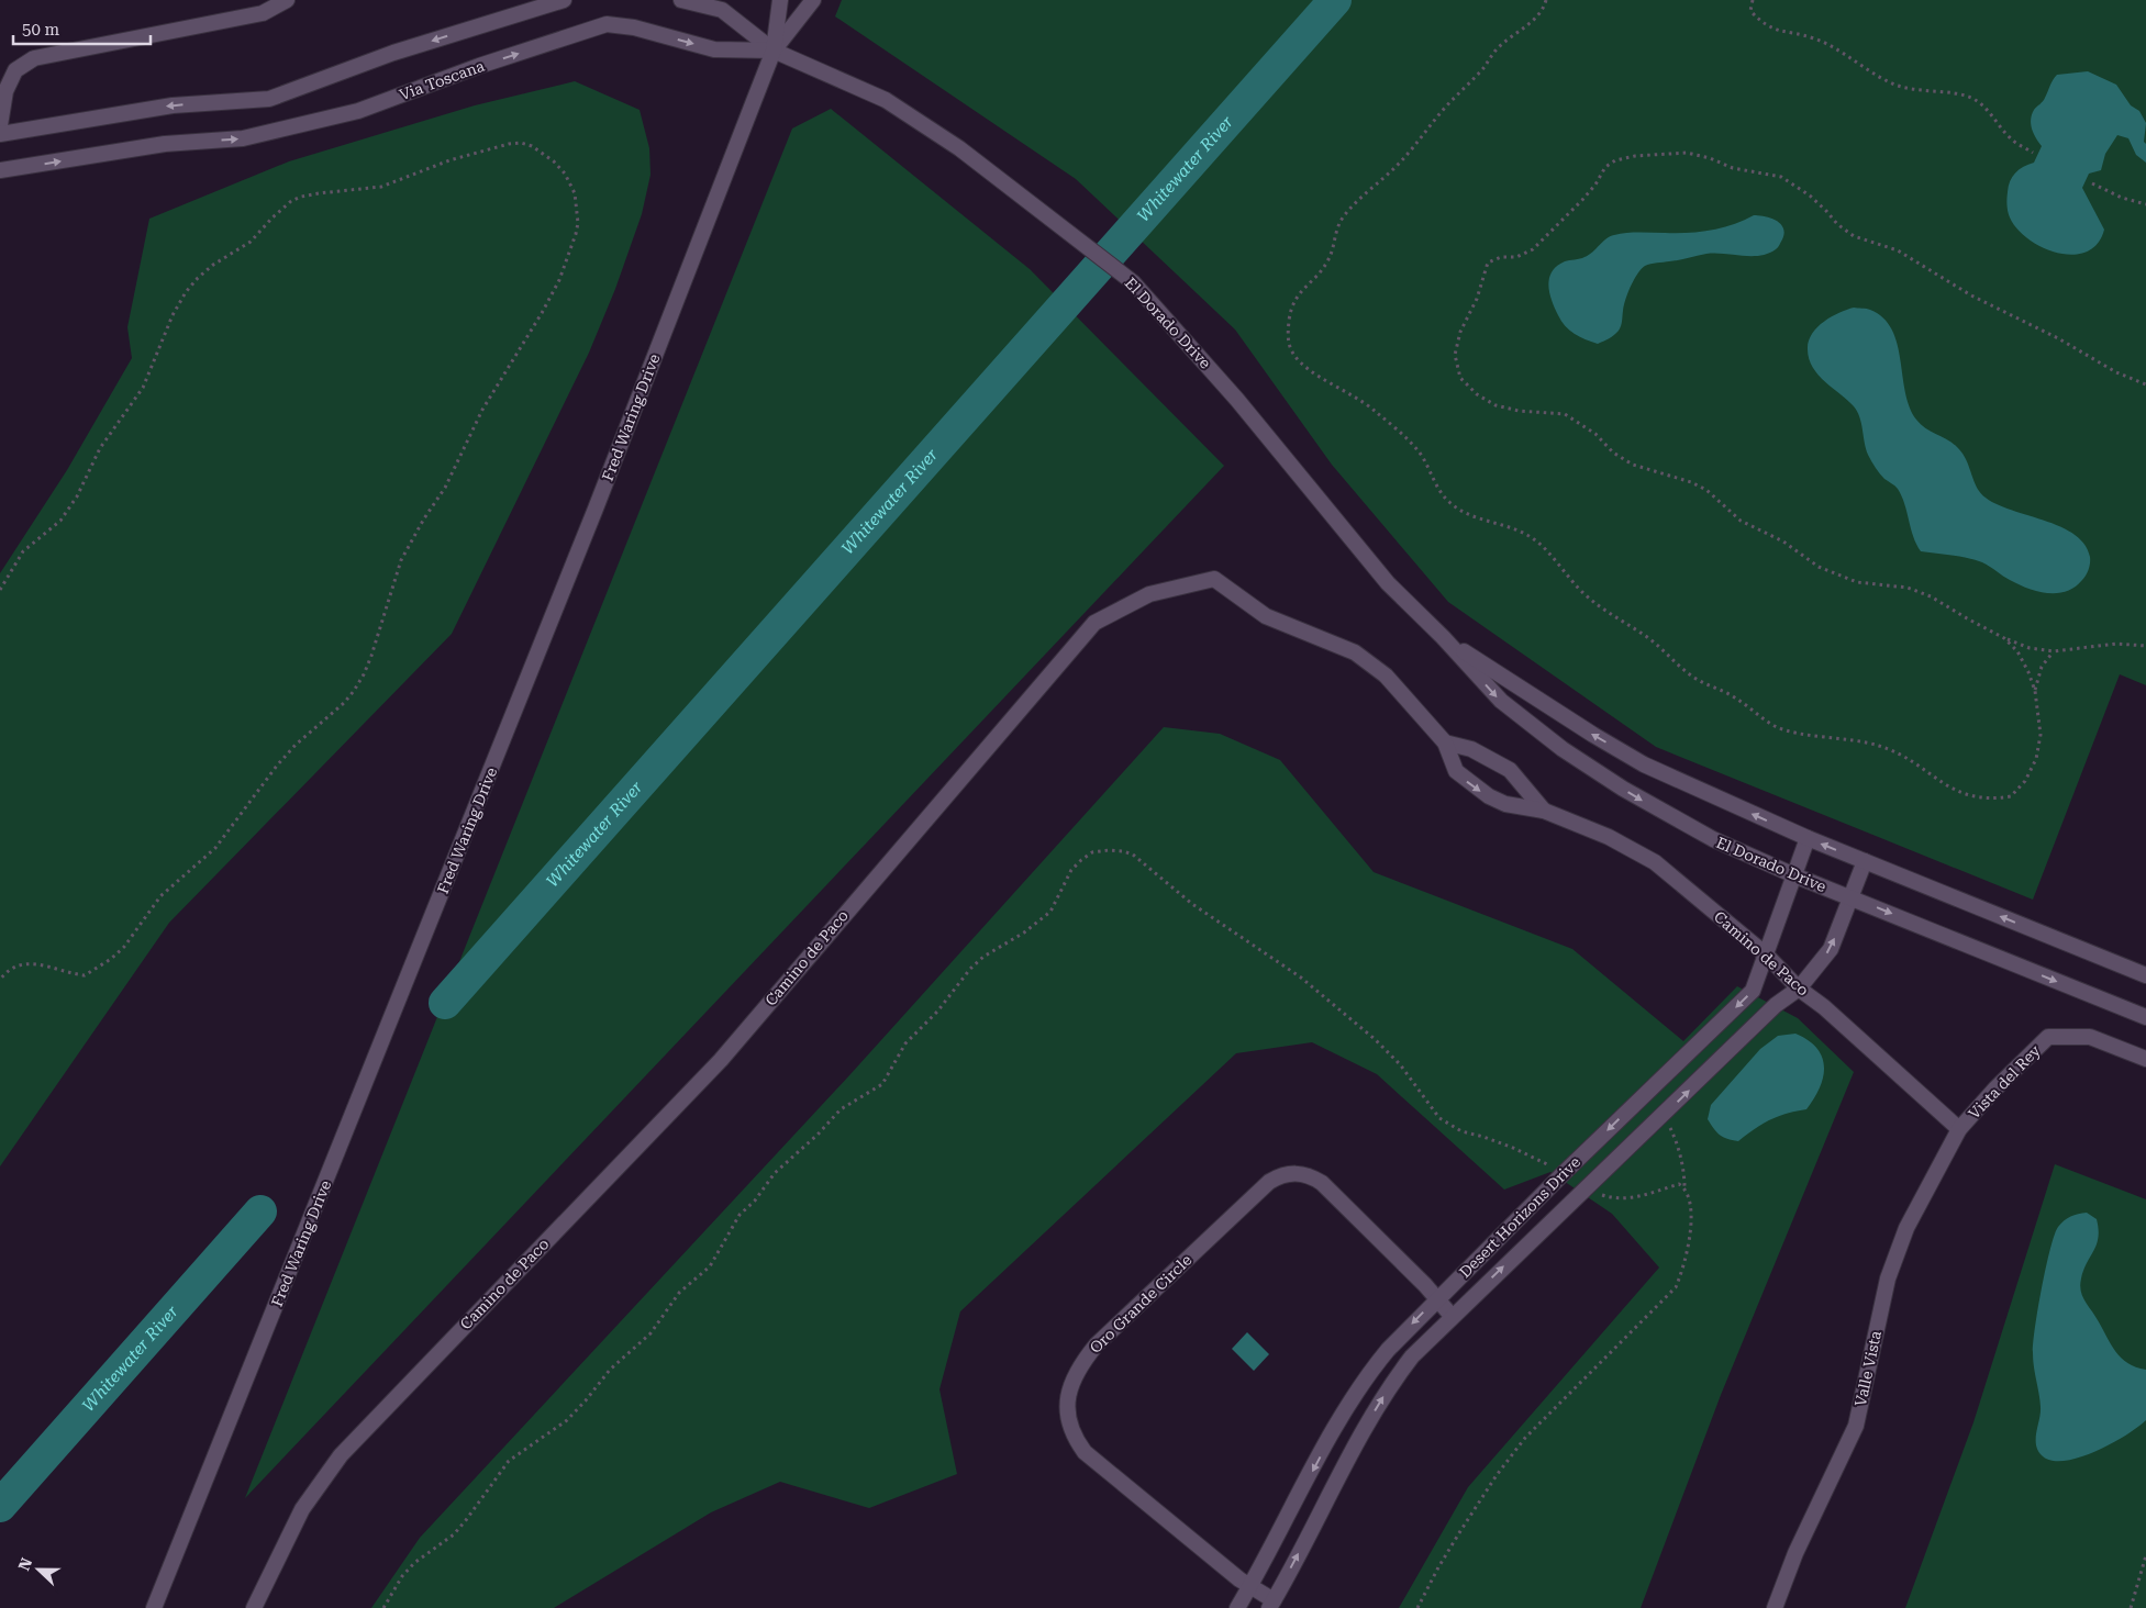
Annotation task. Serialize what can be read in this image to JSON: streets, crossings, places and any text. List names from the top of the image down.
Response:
{
  "streets": {
    "street": [
      "Via Toscana",
      "El Dorado Drive",
      "Fred Waring Drive",
      "Camino de Paco",
      "Vista del Rey",
      "Desert Horizons Drive",
      "Oro Grande Circle",
      "Valle Vista"
    ]
  },
  "crossings": [
    ["Via Toscana", "El Dorado Drive"],
    ["Via Toscana", "Fred Waring Drive"],
    ["El Dorado Drive", "Fred Waring Drive"],
    ["El Dorado Drive", "Desert Horizons Drive"],
    ["Camino de Paco", "Vista del Rey"],
    ["Camino de Paco", "Desert Horizons Drive"],
    ["Camino de Paco", "Valle Vista"],
    ["Vista del Rey", "Valle Vista"],
    ["Desert Horizons Drive", "Oro Grande Circle"]
  ],
  "water": ["Whitewater River"],
  "scale_bar": "50 m",
  "north": "left"
}
